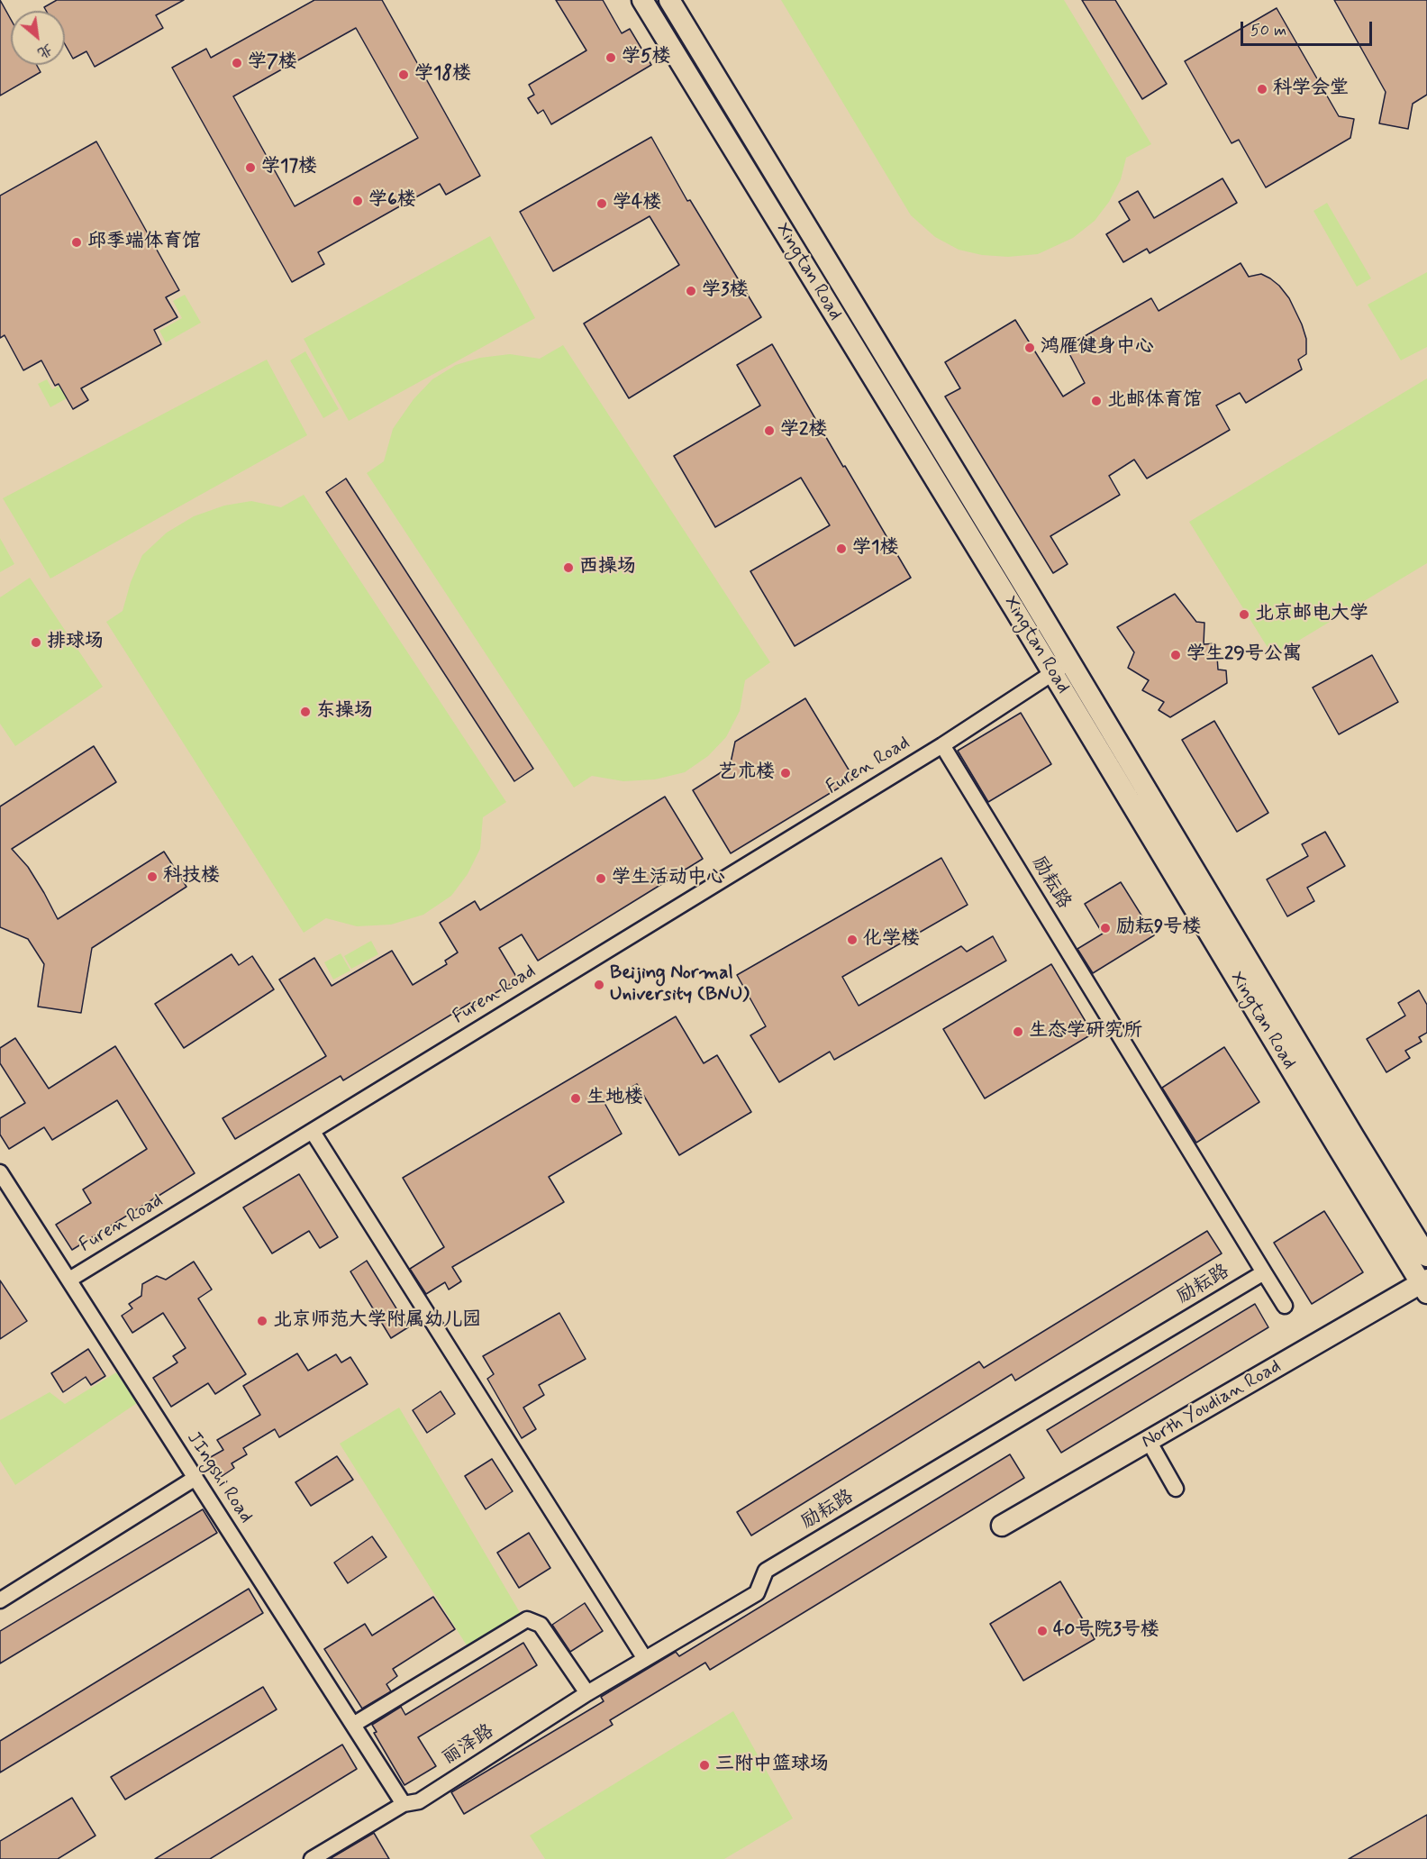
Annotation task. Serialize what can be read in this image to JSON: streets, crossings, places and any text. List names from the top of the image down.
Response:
{
  "streets": {
    "street": [
      "Xingtan Road",
      "Furen Road",
      "励耘路",
      "North Youdian Road",
      "JIngshi Road",
      "丽泽路"
    ]
  },
  "crossings": [
    ["Xingtan Road", "Furen Road"],
    ["Xingtan Road", "North Youdian Road"],
    ["Furen Road", "励耘路"],
    ["Furen Road", "JIngshi Road"],
    ["励耘路", "丽泽路"],
    ["JIngshi Road", "丽泽路"]
  ],
  "places": [
    "学5楼",
    "学7楼",
    "学18楼",
    "科学会堂",
    "学17楼",
    "学6楼",
    "学4楼",
    "邱季端体育馆",
    "学3楼",
    "鸿雁健身中心",
    "北邮体育馆",
    "学2楼",
    "学1楼",
    "西操场",
    "北京邮电大学",
    "排球场",
    "学生29号公寓",
    "东操场",
    "艺术楼",
    "科技楼",
    "学生活动中心",
    "励耘9号楼",
    "化学楼",
    "Beijing Normal University (BNU)",
    "生态学研究所",
    "生地楼",
    "北京师范大学附属幼儿园",
    "40号院3号楼",
    "三附中篮球场"
  ],
  "scale_bar": "50 m",
  "north": "bottom right"
}
